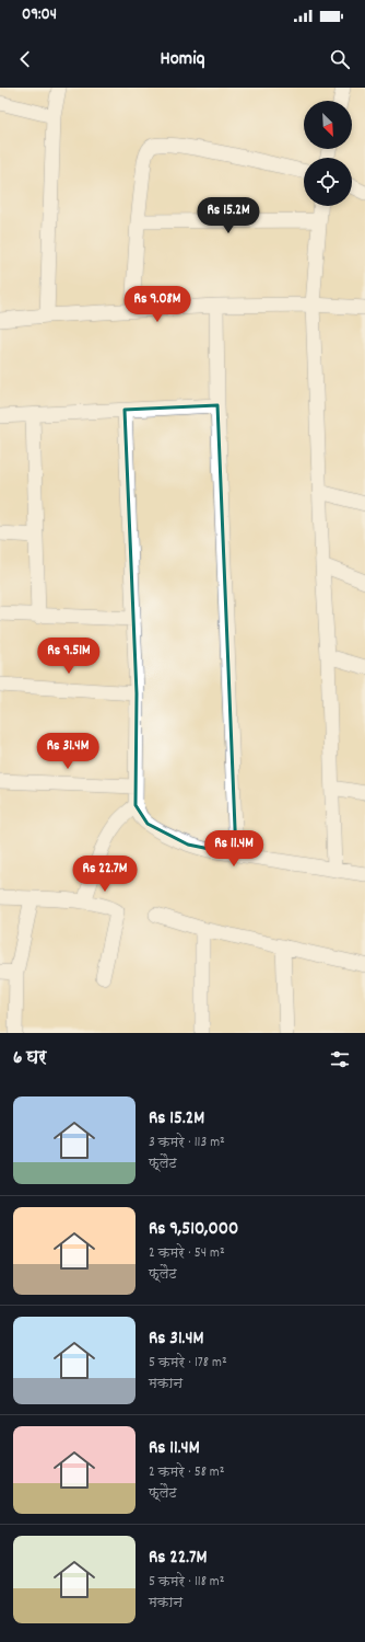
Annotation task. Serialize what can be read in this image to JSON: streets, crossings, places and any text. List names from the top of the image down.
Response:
{
  "north": "bottom right",
  "page": {
    "status": "09:04",
    "header": "Homiq",
    "price": [
      "Rs 15.2M",
      "Rs 9.08M",
      "Rs 9.51M",
      "Rs 31.4M",
      "Rs 11.4M",
      "Rs 22.7M"
    ],
    "heading": "6 घर",
    "list": [
      {
        "name": "Rs 15.2M",
        "note": "3 कमरे · 113 m² · फ़्लैट"
      },
      {
        "name": "Rs 9,510,000",
        "note": "2 कमरे · 54 m² · फ़्लैट"
      },
      {
        "name": "Rs 31.4M",
        "note": "5 कमरे · 178 m² · मकान"
      },
      {
        "name": "Rs 11.4M",
        "note": "2 कमरे · 58 m² · फ़्लैट"
      },
      {
        "name": "Rs 22.7M",
        "note": "5 कमरे · 118 m² · मकान"
      }
    ]
  }
}
